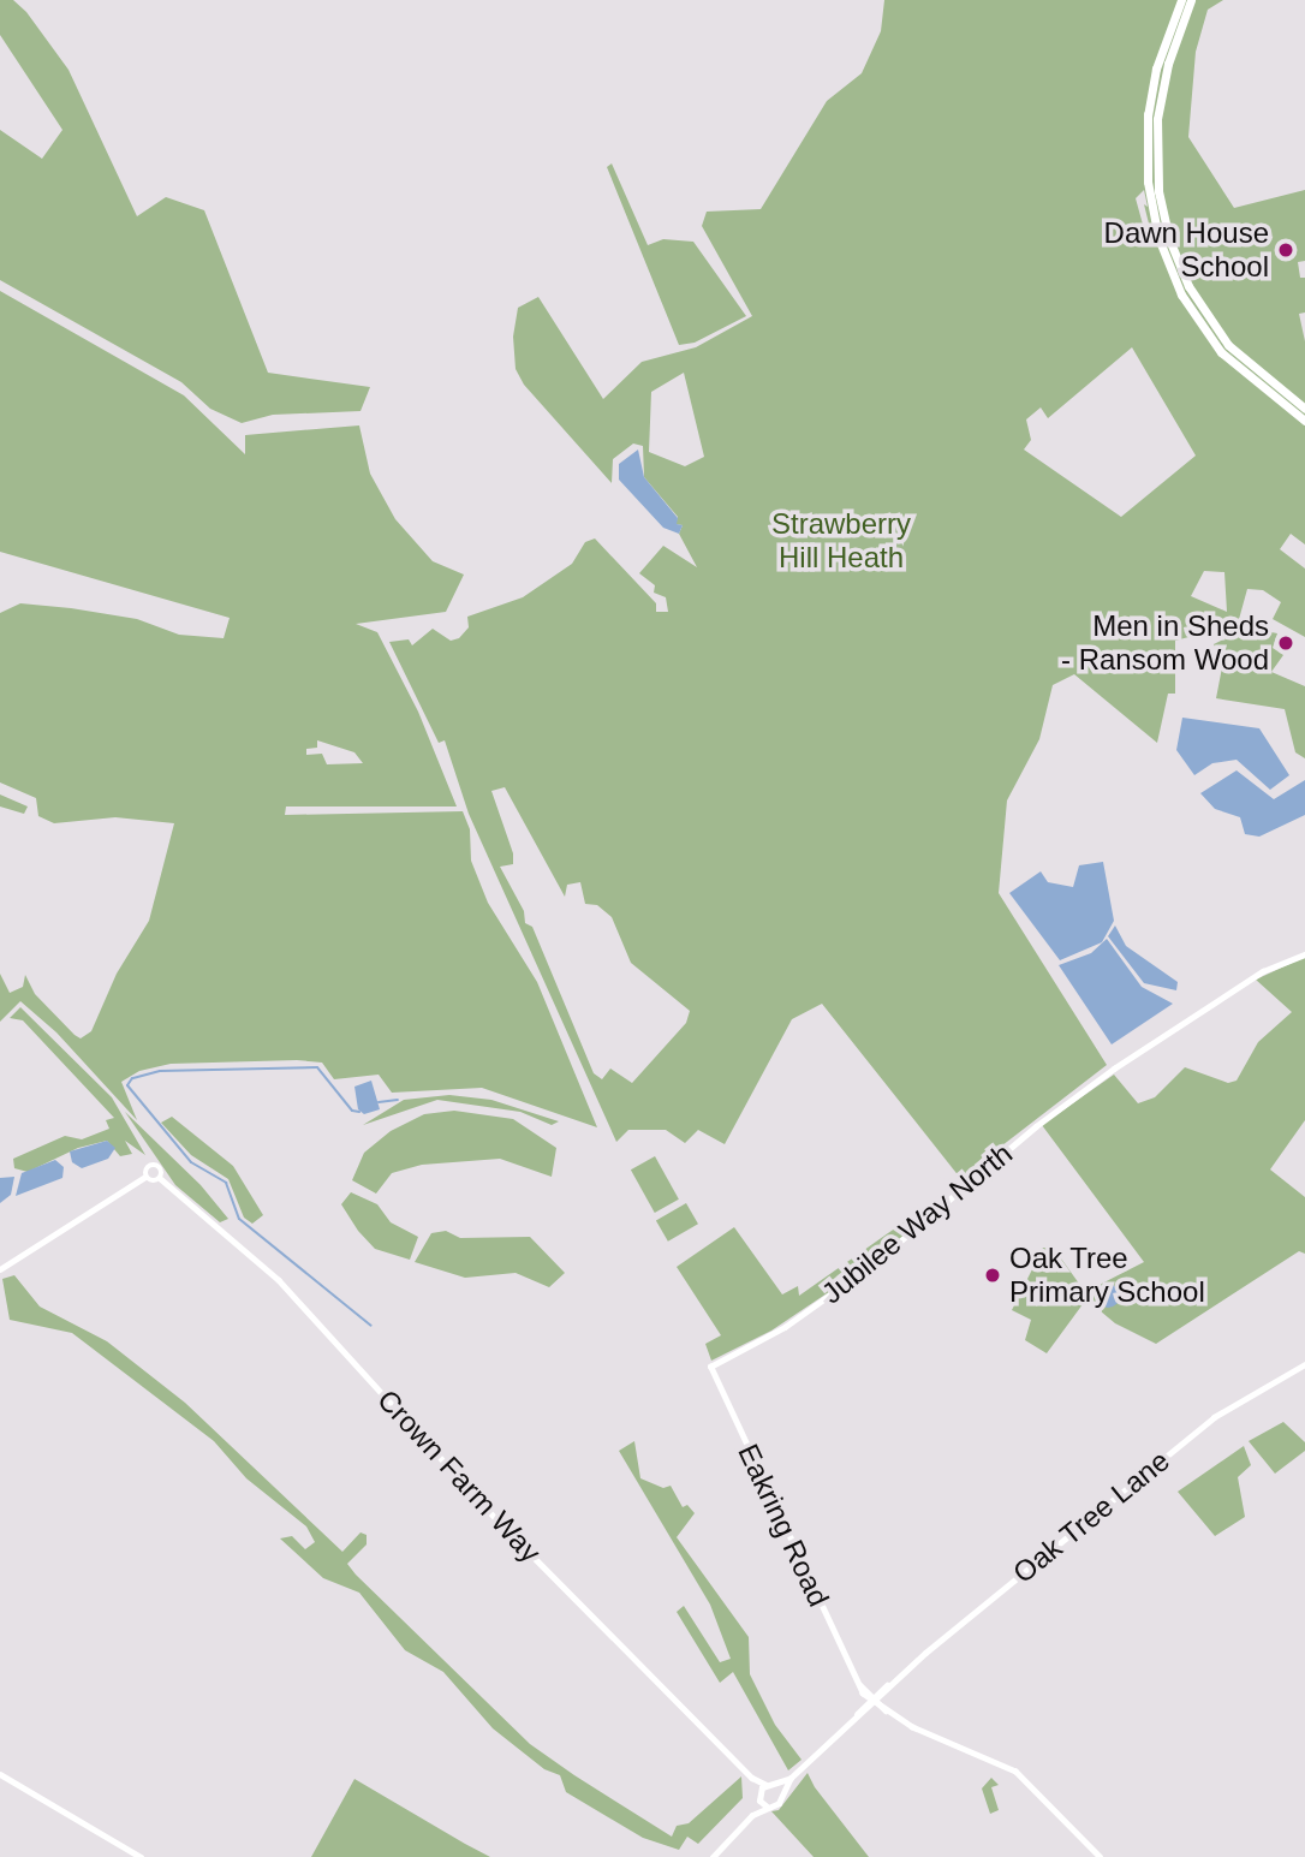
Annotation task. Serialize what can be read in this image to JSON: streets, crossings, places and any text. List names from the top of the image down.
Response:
{
  "streets": {
    "main road": ["Oak Tree Lane"],
    "street": ["Jubilee Way North", "Crown Farm Way", "Eakring Road"]
  },
  "crossings": [
    ["Jubilee Way North", "Eakring Road"],
    ["Oak Tree Lane", "Eakring Road"]
  ],
  "parks": ["Strawberry Hill Heath"],
  "places": ["Dawn House School", "Men in Sheds - Ransom Wood", "Oak Tree Primary School"]
}
